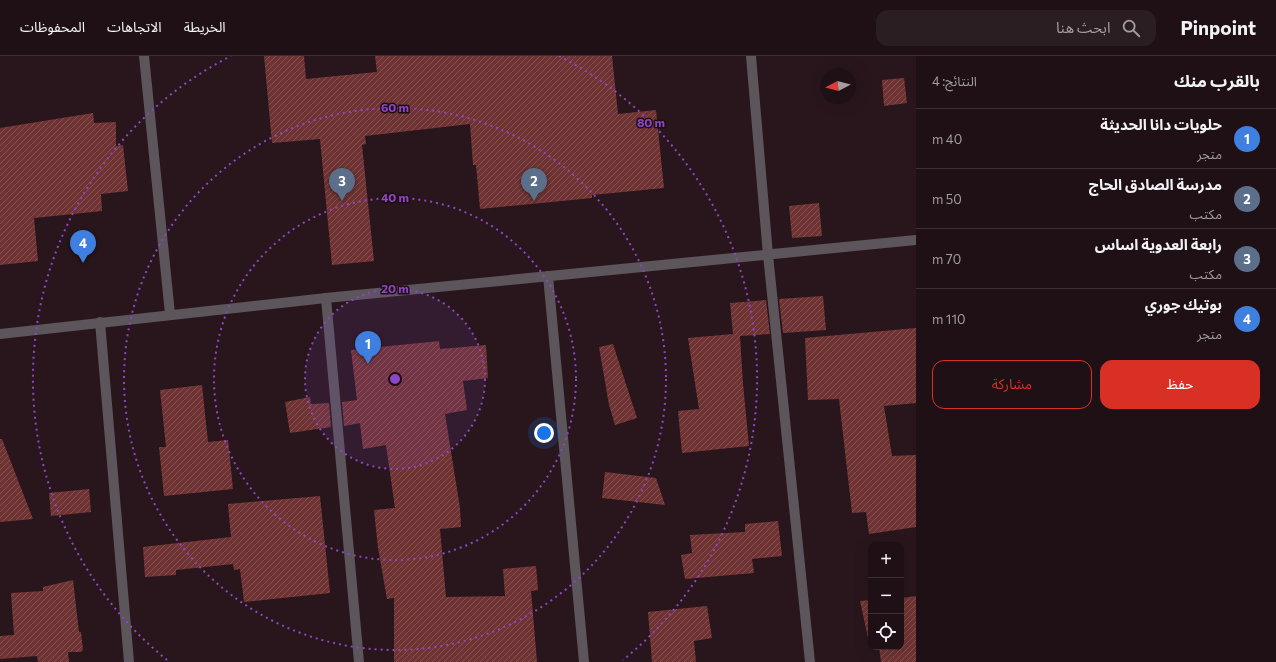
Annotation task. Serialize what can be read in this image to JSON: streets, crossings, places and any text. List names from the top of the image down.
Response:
{
  "north": "left",
  "page": {
    "header": "Pinpoint",
    "search": "ابحث هنا",
    "nav": ["الخريطة", "الاتجاهات", "المحفوظات"],
    "heading": ["بالقرب منك", "النتائج: 4"],
    "list": [
      {
        "mark": "1",
        "name": "حلويات دانا الحديثة",
        "note": "متجر",
        "value": "40 m"
      },
      {
        "mark": "2",
        "name": "مدرسة الصادق الحاج",
        "note": "مكتب",
        "value": "50 m"
      },
      {
        "mark": "3",
        "name": "رابعة العدوية اساس",
        "note": "مكتب",
        "value": "70 m"
      },
      {
        "mark": "4",
        "name": "بوتيك جوري",
        "note": "متجر",
        "value": "110 m"
      }
    ],
    "pins": [
      "2",
      "3",
      "4",
      "1"
    ],
    "buttons": ["حفظ", "مشاركة"],
    "map_buttons": ["+", "−"]
  },
  "rings": [
    "60 m",
    "80 m",
    "40 m",
    "20 m"
  ]
}
